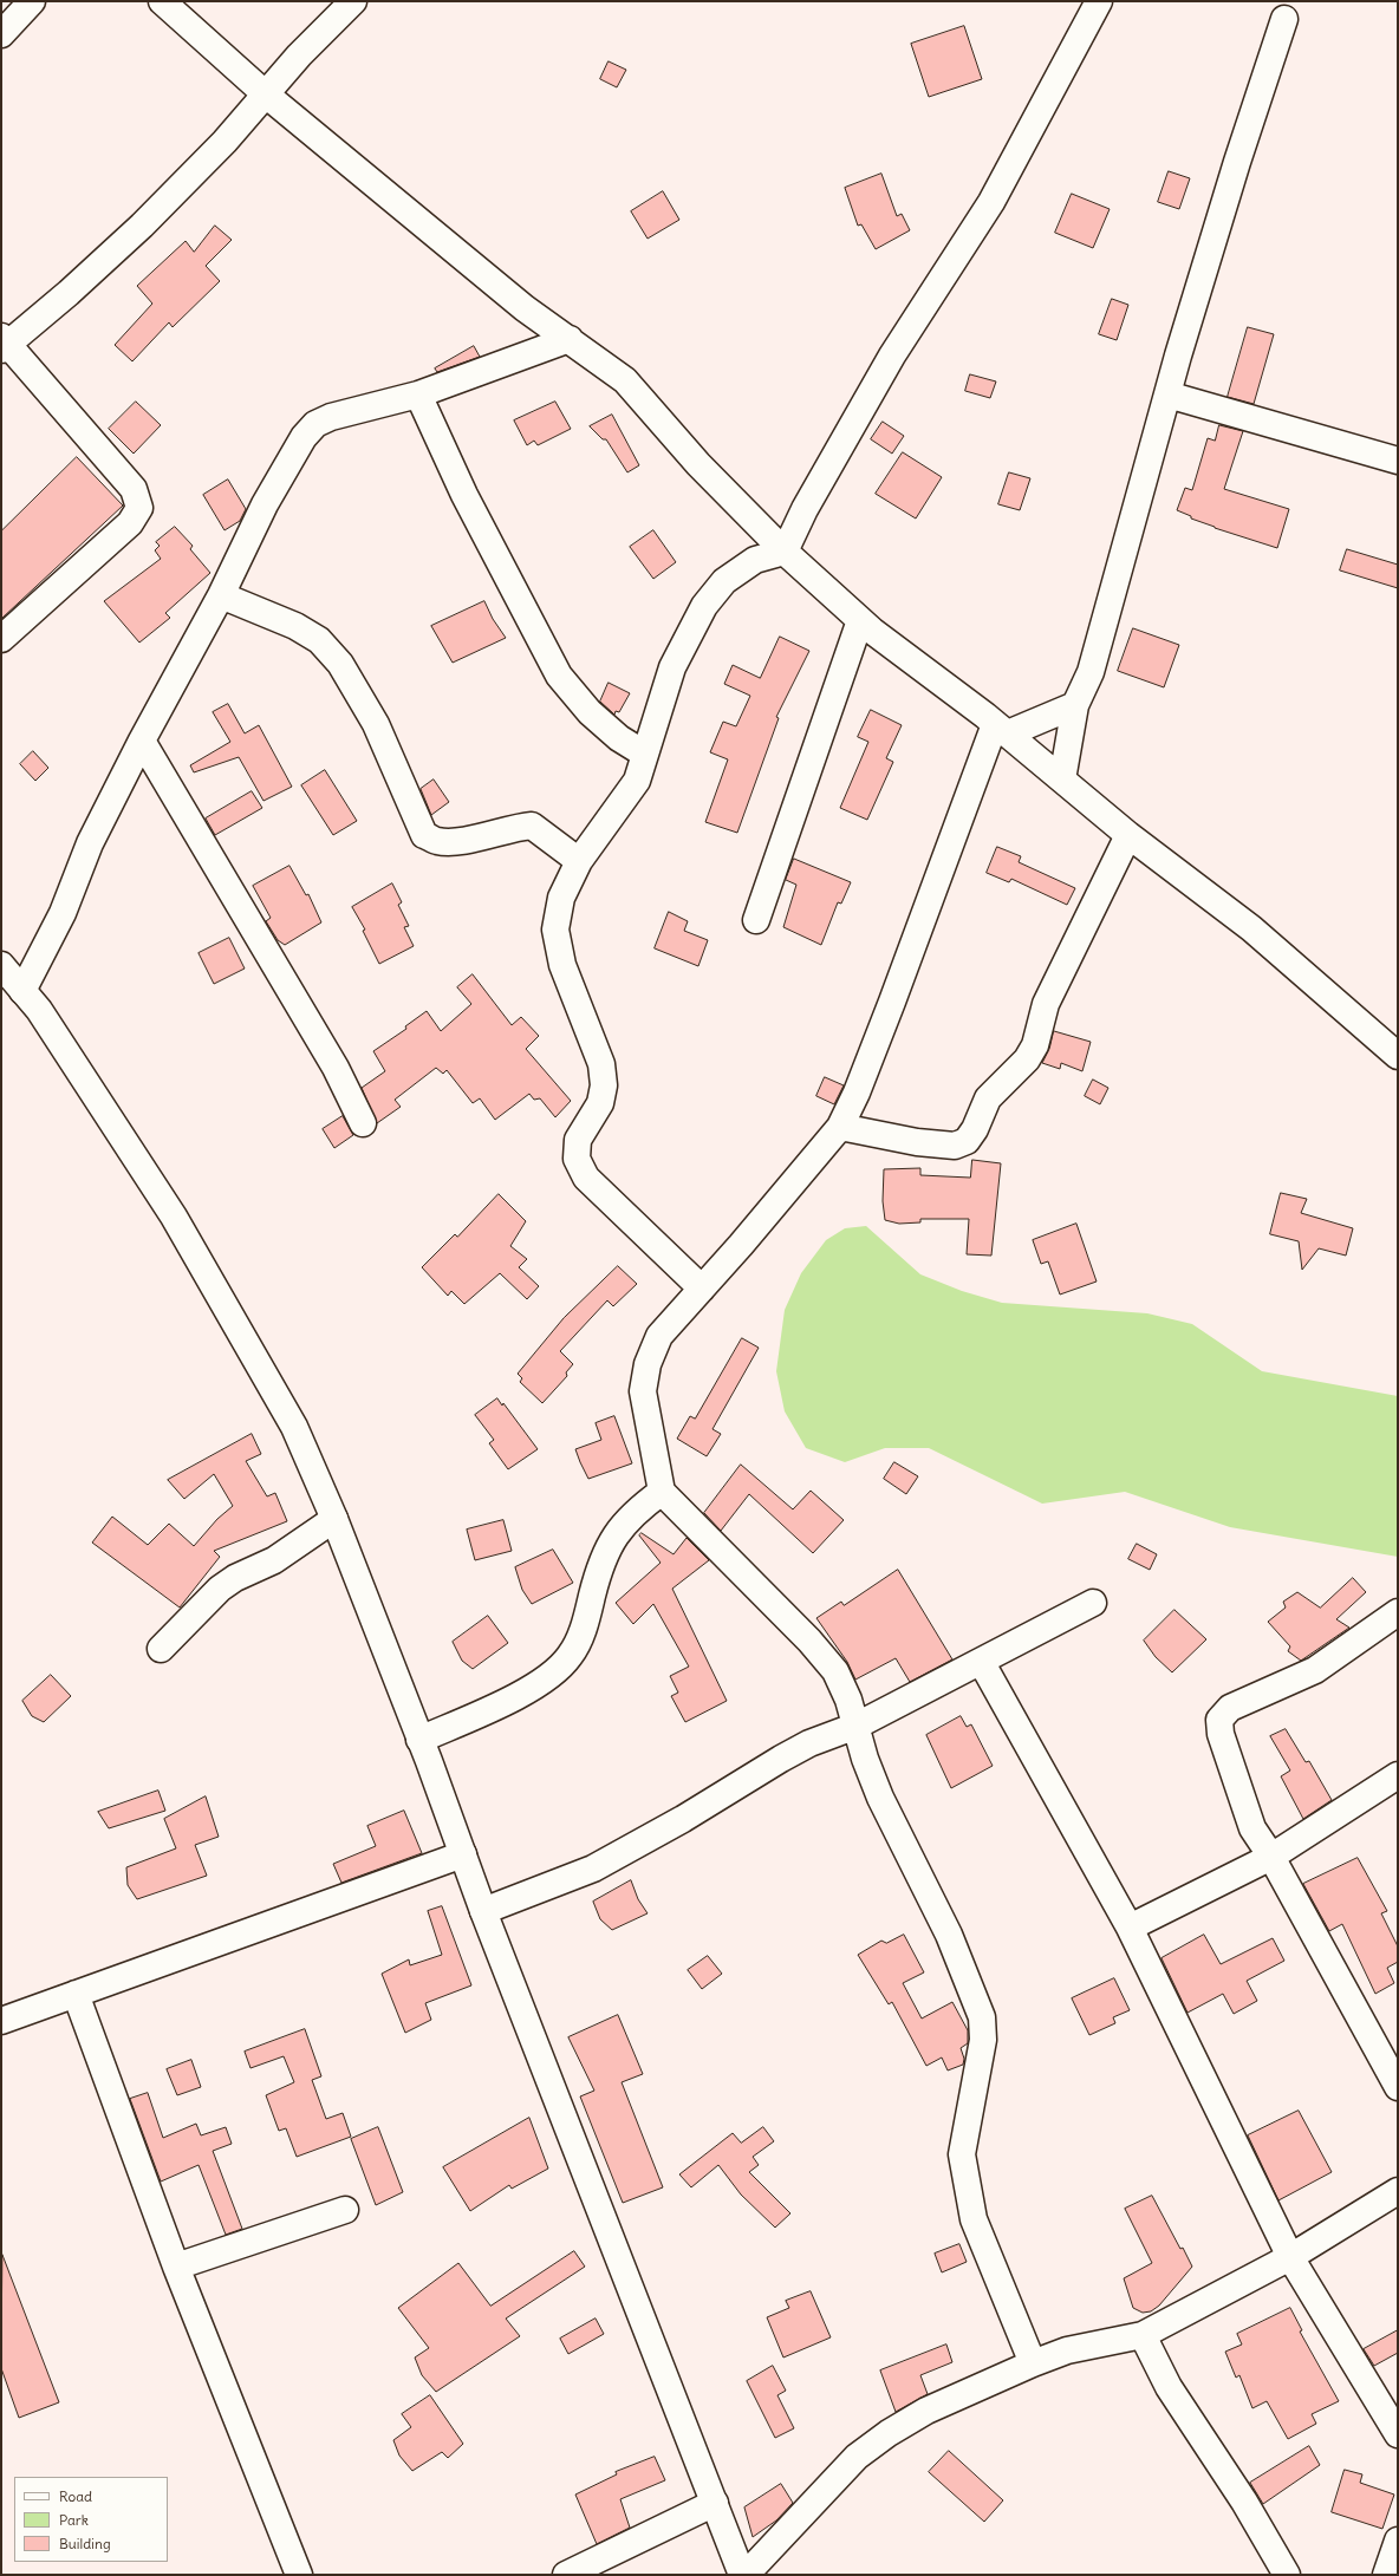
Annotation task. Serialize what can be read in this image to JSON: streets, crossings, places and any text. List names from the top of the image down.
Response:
{
  "legend": ["Road", "Park", "Building"]
}
